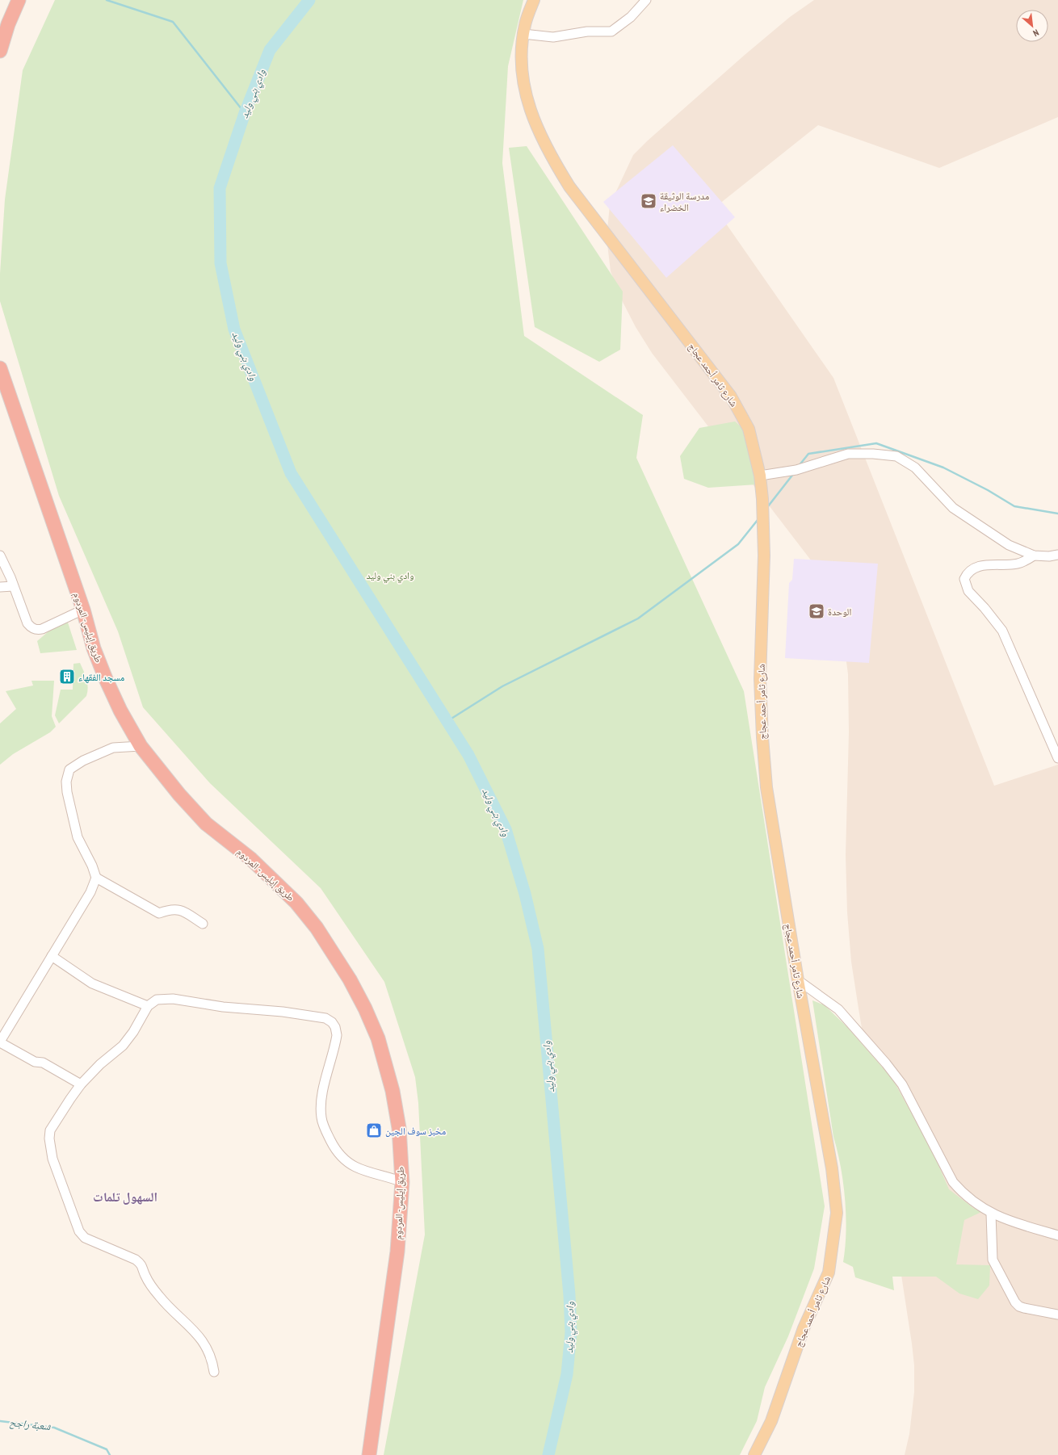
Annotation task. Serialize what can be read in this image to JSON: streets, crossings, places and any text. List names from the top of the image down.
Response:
{
  "streets": {
    "highway": ["طريق إيليس- المردوم"],
    "main road": ["شارع ثامر أحمد عجاج"]
  },
  "districts": ["السهول تلمات"],
  "water": ["وادي بني وليد", "شعبة راجح"],
  "parks": ["وادي بني وليد"],
  "places": {
    "school or university": ["مدرسة الوثيقة الخضراء", "الوحدة"],
    "building": ["مسجد الفقهاء"],
    "shop": ["مخبز سوف الجين"]
  },
  "north": "bottom right"
}
